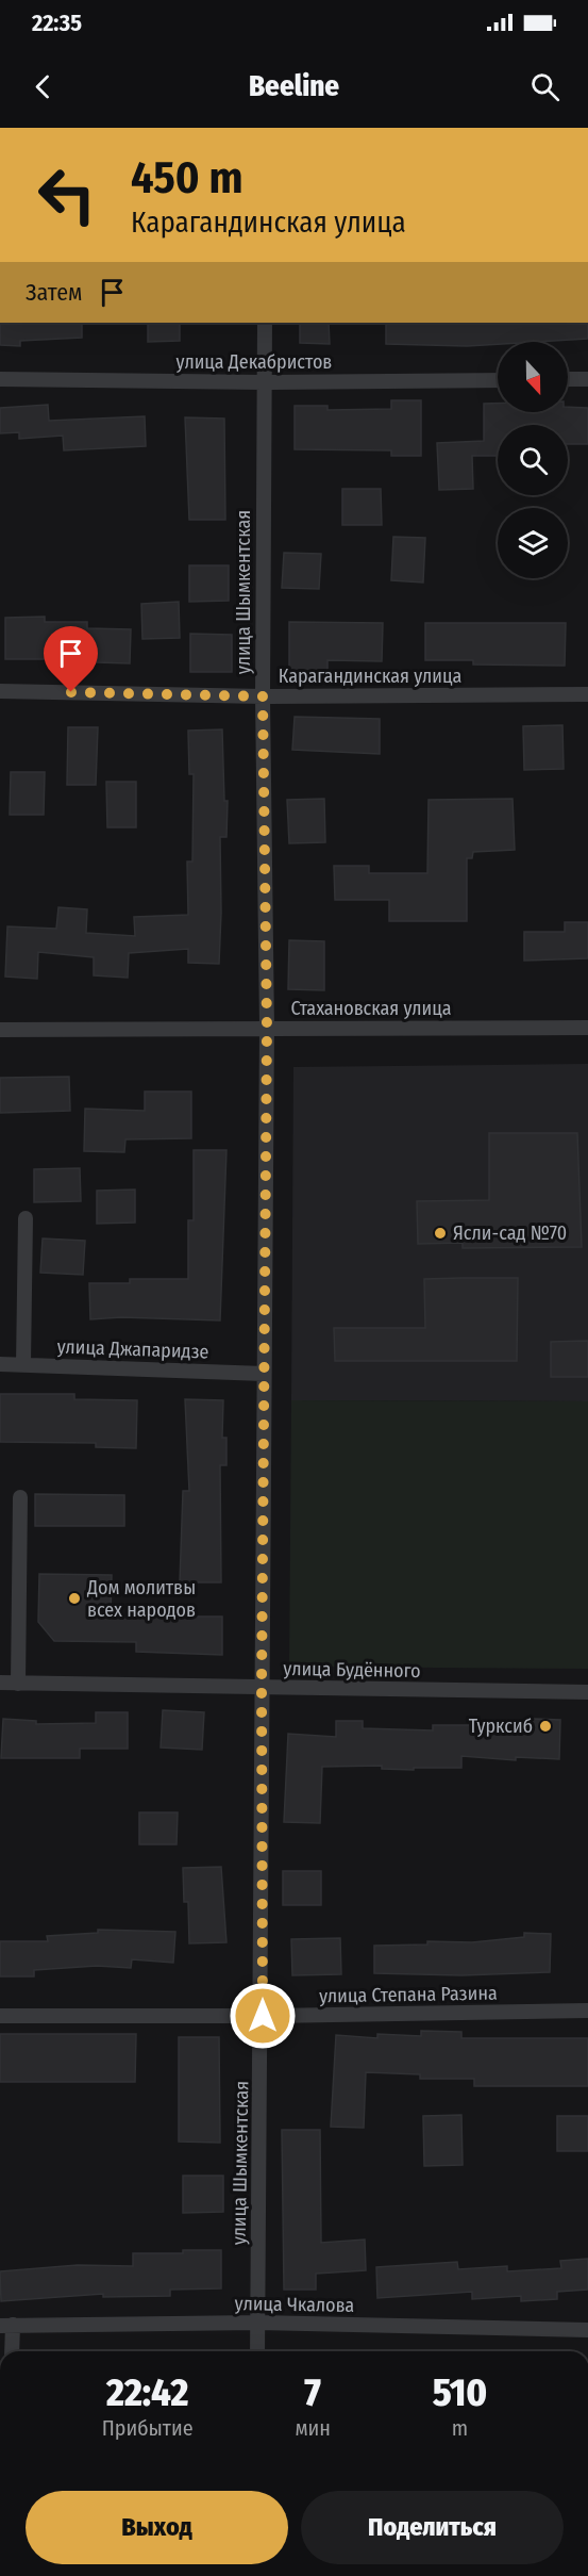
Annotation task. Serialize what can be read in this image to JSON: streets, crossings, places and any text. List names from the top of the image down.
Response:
{
  "streets": {
    "street": [
      "улица Декабристов",
      "улица Шымкентская",
      "Карагандинская улица",
      "Стахановская улица",
      "улица Джапаридзе",
      "улица Будённого",
      "улица Степана Разина",
      "улица Чкалова"
    ]
  },
  "crossings": [
    ["улица Декабристов", "улица Шымкентская"],
    ["улица Шымкентская", "Карагандинская улица"],
    ["улица Шымкентская", "Стахановская улица"],
    ["улица Шымкентская", "улица Джапаридзе"],
    ["улица Шымкентская", "улица Будённого"],
    ["улица Шымкентская", "улица Степана Разина"],
    ["улица Шымкентская", "улица Чкалова"]
  ],
  "places": ["Ясли-сад №70", "Дом молитвы всех народов", "Турксиб"],
  "north": "bottom",
  "page": {
    "status": "22:35",
    "header": "Beeline",
    "turn": ["450 m", "Карагандинская улица"],
    "then": "Затем",
    "eta": [
      "22:42",
      "Прибытие",
      "7",
      "мин",
      "510",
      "m"
    ],
    "buttons": ["Выход", "Поделиться"]
  }
}
